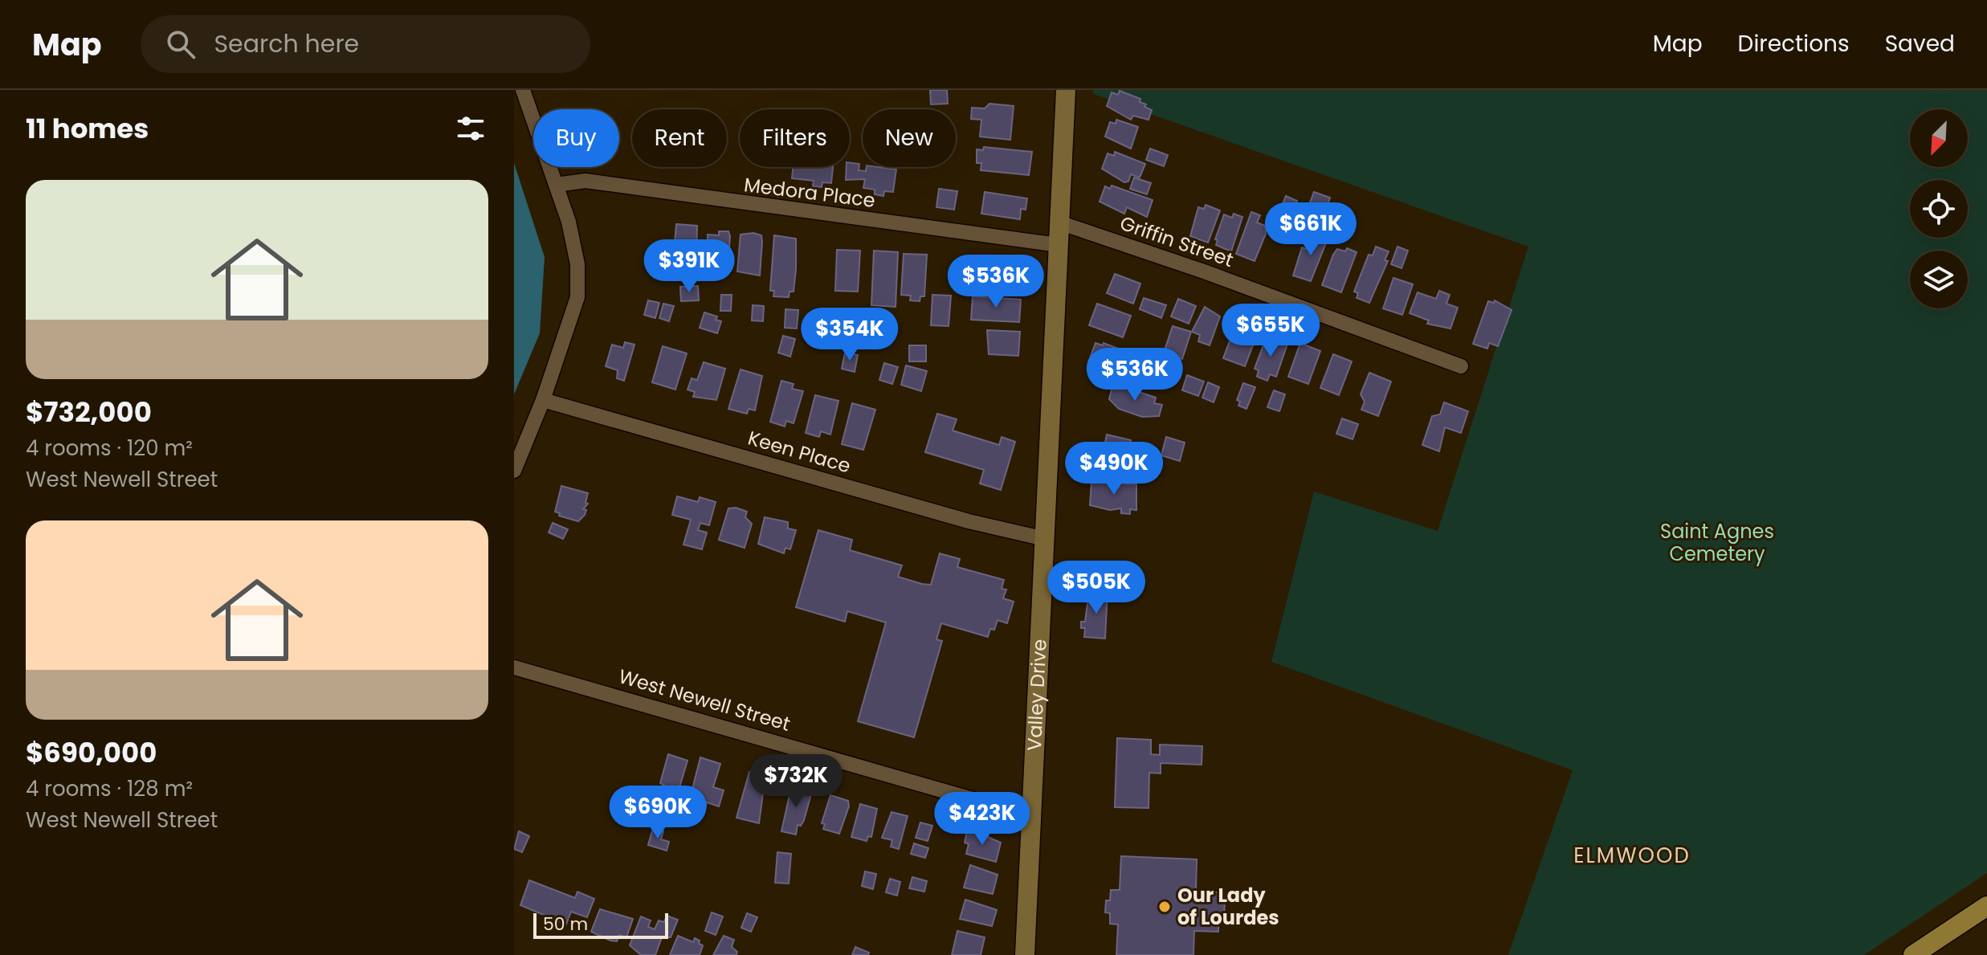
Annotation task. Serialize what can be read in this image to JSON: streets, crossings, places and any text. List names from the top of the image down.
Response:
{
  "streets": {
    "main road": ["Valley Drive"],
    "street": [
      "Medora Place",
      "Griffin Street",
      "Keen Place",
      "West Newell Street"
    ]
  },
  "crossings": [
    ["Medora Place", "Valley Drive"],
    ["Griffin Street", "Valley Drive"],
    ["Keen Place", "Valley Drive"],
    ["Valley Drive", "West Newell Street"]
  ],
  "districts": ["ELMWOOD"],
  "parks": ["Saint Agnes Cemetery"],
  "places": ["Our Lady of Lourdes"],
  "scale_bar": "50 m",
  "north": "bottom left",
  "page": {
    "header": "Map",
    "search": "Search here",
    "nav": ["Map", "Directions", "Saved"],
    "heading": "11 homes",
    "chip": [
      "Buy",
      "Rent",
      "Filters",
      "New"
    ],
    "list": [
      {
        "name": "$732,000",
        "note": "4 rooms · 120 m² · West Newell Street"
      },
      {
        "name": "$690,000",
        "note": "4 rooms · 128 m² · West Newell Street"
      }
    ],
    "price": [
      "$661K",
      "$391K",
      "$536K",
      "$655K",
      "$354K",
      "$536K",
      "$490K",
      "$505K",
      "$732K",
      "$690K",
      "$423K"
    ],
    "scale": "50 m"
  }
}
